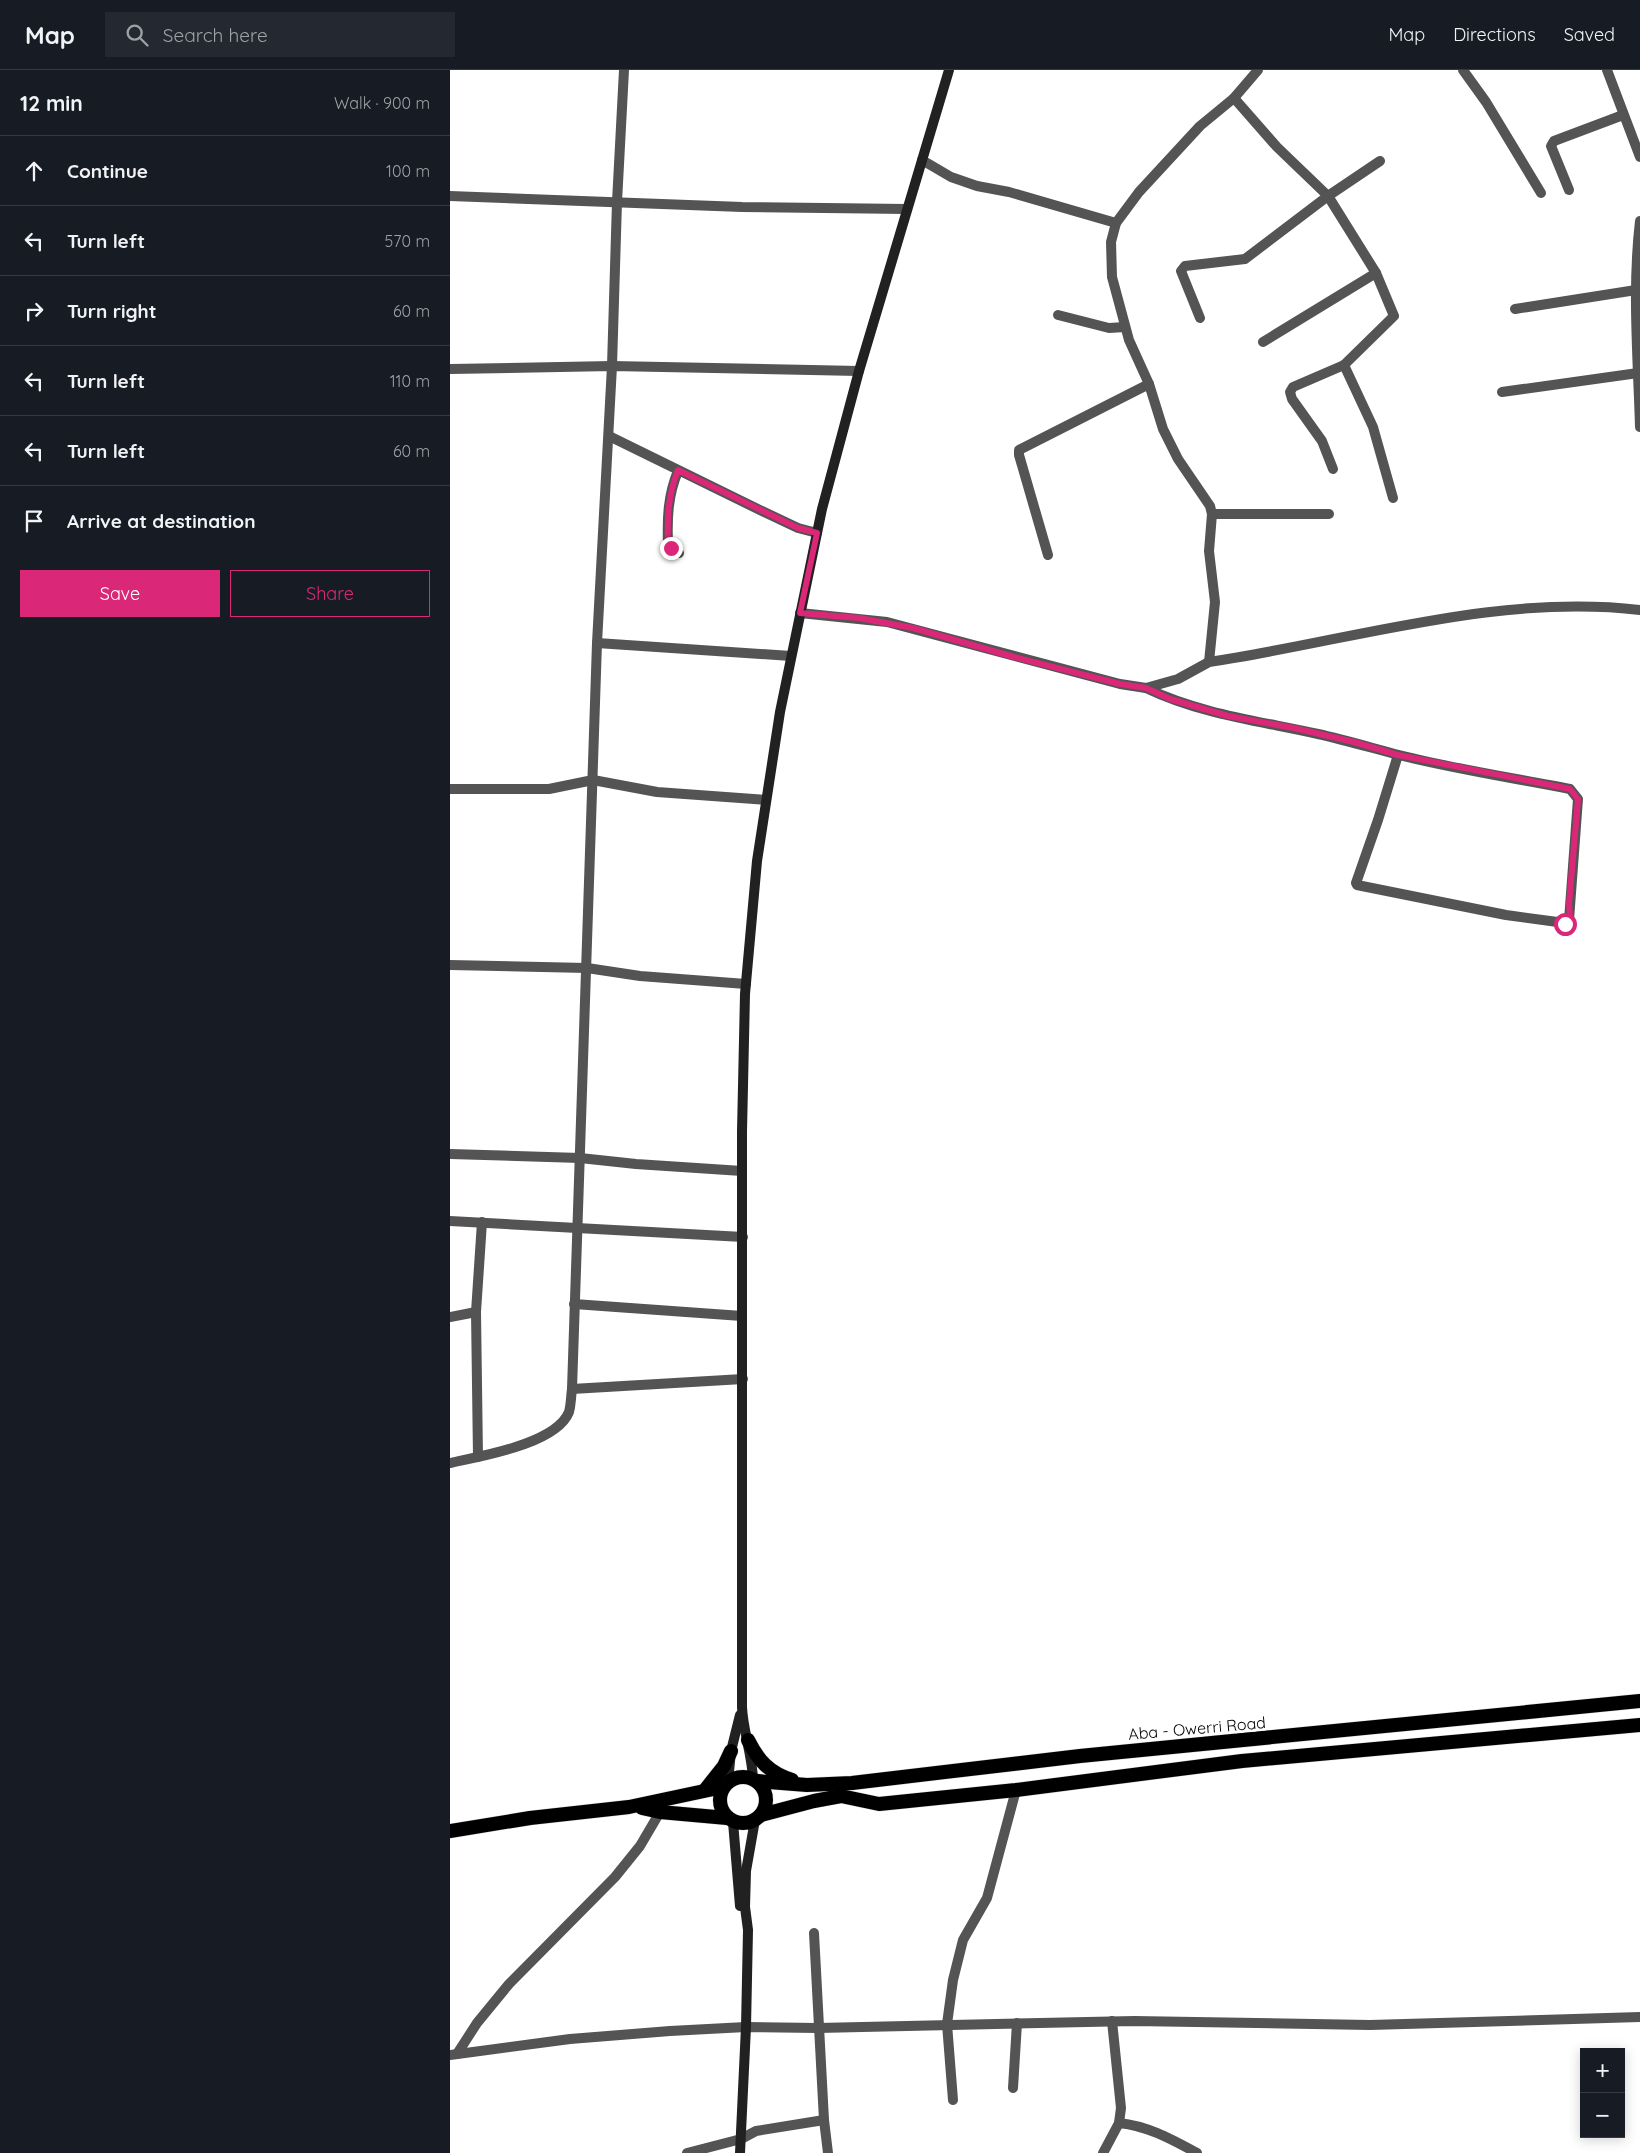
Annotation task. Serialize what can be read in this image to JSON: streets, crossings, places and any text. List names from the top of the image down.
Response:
{
  "streets": {
    "highway": ["Aba - Owerri Road"]
  },
  "page": {
    "header": "Map",
    "search": "Search here",
    "nav": ["Map", "Directions", "Saved"],
    "heading": ["12 min", "Walk · 900 m"],
    "list": [
      ["Continue", "100 m"],
      ["Turn left", "570 m"],
      ["Turn right", "60 m"],
      ["Turn left", "110 m"],
      ["Turn left", "60 m"],
      "Arrive at destination"
    ],
    "buttons": ["Save", "Share"],
    "map_buttons": ["+", "−"]
  }
}
